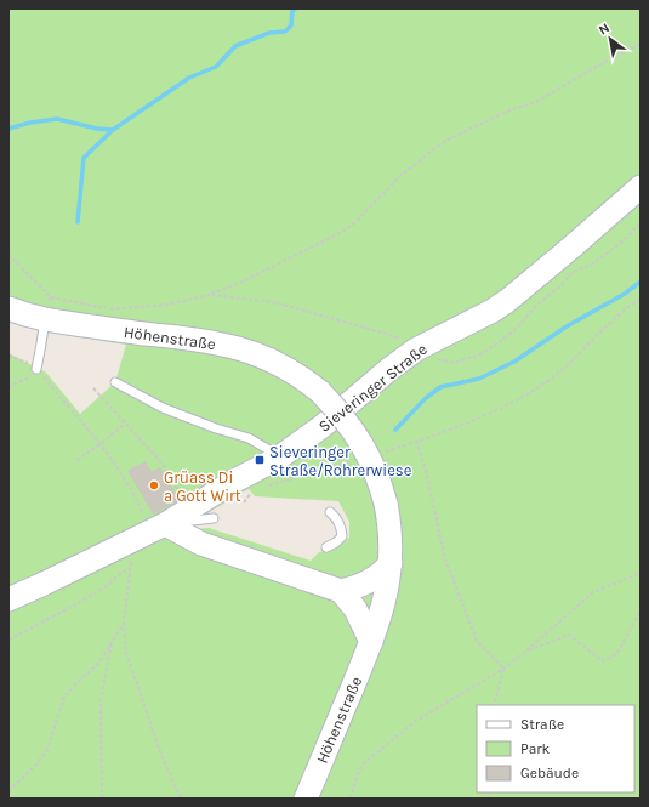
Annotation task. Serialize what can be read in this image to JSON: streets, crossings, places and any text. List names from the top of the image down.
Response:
{
  "streets": {
    "street": ["Höhenstraße", "Sieveringer Straße"]
  },
  "places": {
    "transit": ["Sieveringer Straße/Rohrerwiese"],
    "other": ["Grüass Di a Gott Wirt"]
  },
  "legend": ["Straße", "Park", "Gebäude"],
  "north": "top left"
}
